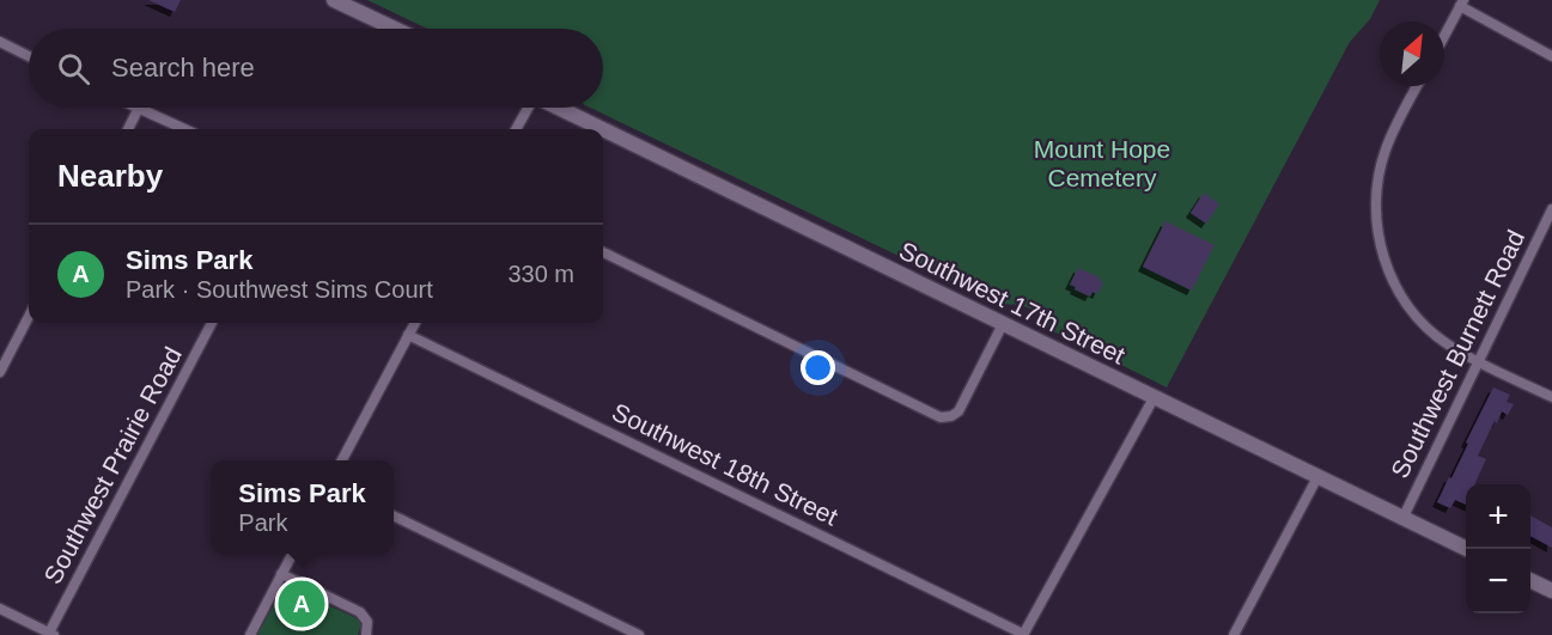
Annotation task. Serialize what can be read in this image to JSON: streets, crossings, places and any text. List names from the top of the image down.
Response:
{
  "streets": {
    "main road": ["Southwest 17th Street"],
    "street": ["Southwest Burnett Road", "Southwest 18th Street", "Southwest Prairie Road"]
  },
  "crossings": [
    ["Southwest 17th Street", "Southwest Burnett Road"]
  ],
  "parks": ["Mount Hope Cemetery"],
  "north": "top right",
  "page": {
    "search": "Search here",
    "heading": "Nearby",
    "list": [
      {
        "mark": "A",
        "name": "Sims Park",
        "note": "Park · Southwest Sims Court",
        "value": "330 m"
      }
    ],
    "popup": ["Sims Park", "Park"],
    "map_buttons": ["+", "−"],
    "pins": "A"
  }
}
